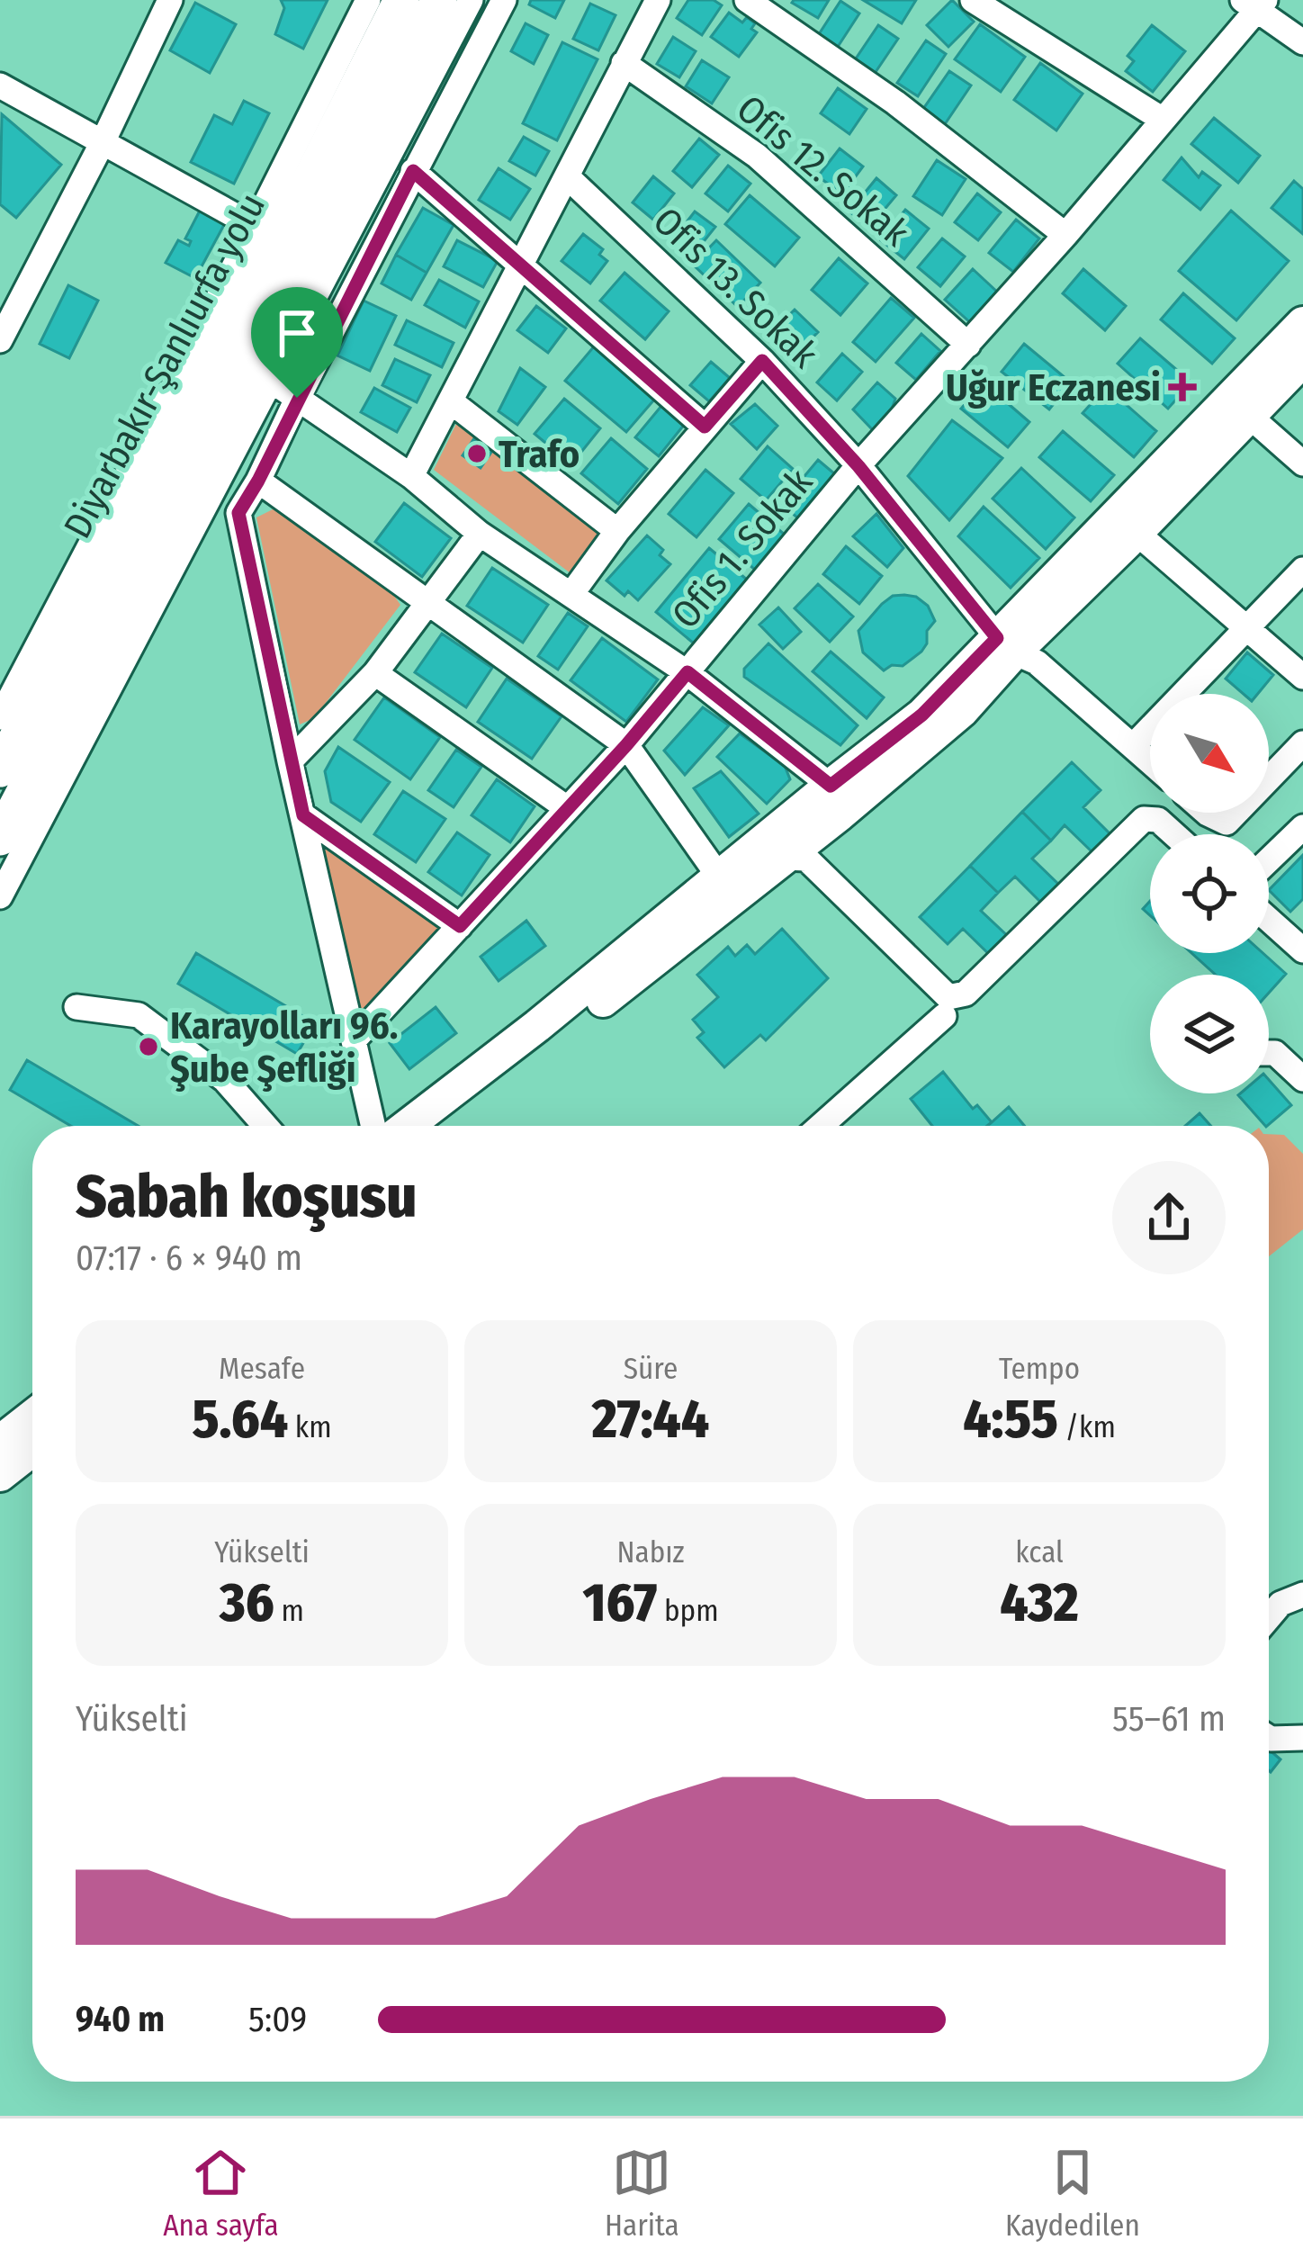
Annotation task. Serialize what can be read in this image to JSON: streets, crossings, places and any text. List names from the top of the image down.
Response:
{
  "streets": {
    "highway": ["Diyarbakır-Şanlıurfa yolu"],
    "street": ["Ofis 12. Sokak", "Ofis 13. Sokak", "Ofis 1. Sokak"]
  },
  "crossings": [
    ["Ofis 12. Sokak", "Ofis 1. Sokak"],
    ["Ofis 13. Sokak", "Ofis 1. Sokak"]
  ],
  "places": {
    "health": ["Uğur Eczanesi"],
    "other": ["Trafo", "Karayolları 96. Şube Şefliği"]
  },
  "north": "bottom right",
  "page": {
    "heading": ["Sabah koşusu", "07:17 · 6 × 940 m"],
    "stats": [
      ["Mesafe", "5.64 km"],
      ["Süre", "27:44"],
      ["Tempo", "4:55 /km"],
      ["Yükselti", "36 m"],
      ["Nabız", "167 bpm"],
      ["kcal", "432"]
    ],
    "chart": ["Yükselti", "55–61 m"],
    "list": [
      {
        "name": "940 m",
        "note": "5:09"
      }
    ],
    "tabs": ["Ana sayfa", "Harita", "Kaydedilen"]
  }
}
